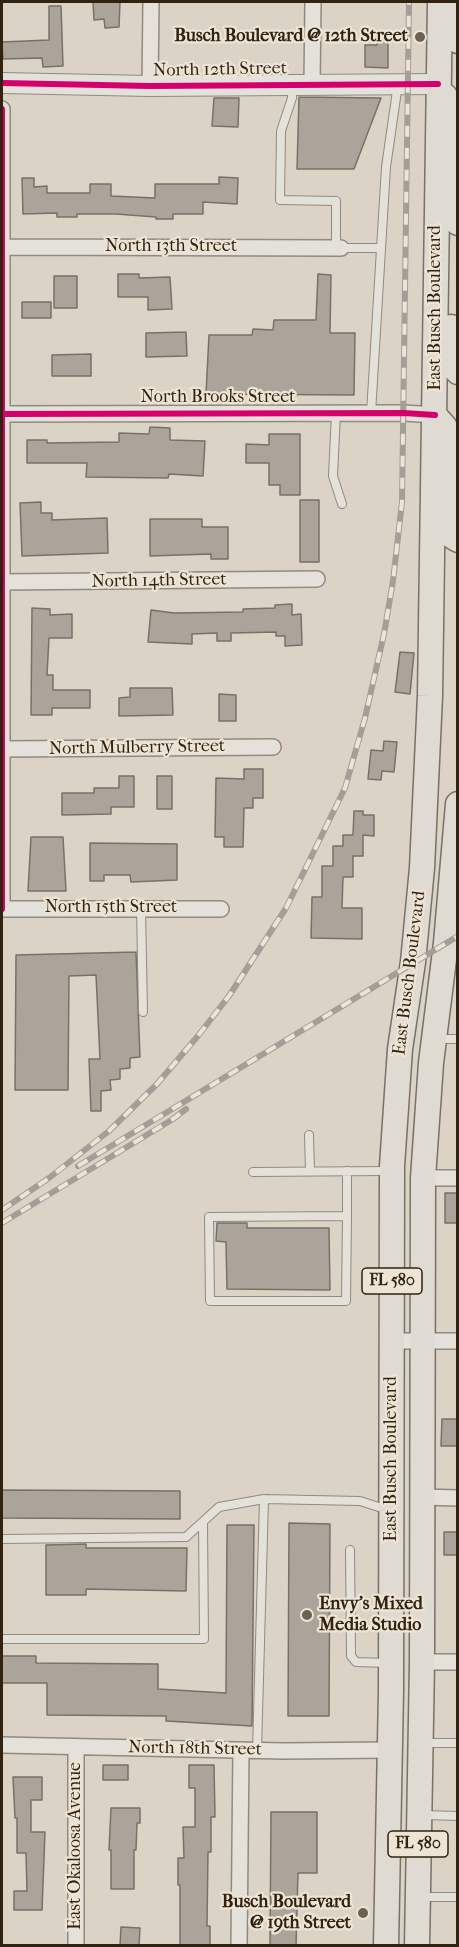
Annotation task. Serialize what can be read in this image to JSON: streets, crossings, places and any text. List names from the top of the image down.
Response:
{
  "streets": {
    "main road": ["East Busch Boulevard", "FL 580"],
    "street": [
      "North 12th Street",
      "North 13th Street",
      "North Brooks Street",
      "North 14th Street",
      "North Mulberry Street",
      "North 15th Street",
      "North 18th Street",
      "East Okaloosa Avenue"
    ]
  },
  "crossings": [
    ["North 12th Street", "East Busch Boulevard"],
    ["East Busch Boulevard", "North Brooks Street"],
    ["East Busch Boulevard", "North 18th Street"],
    ["North 18th Street", "East Okaloosa Avenue"]
  ],
  "places": ["Busch Boulevard @ 12th Street", "Envy's Mixed Media Studio", "Busch Boulevard @ 19th Street"]
}
